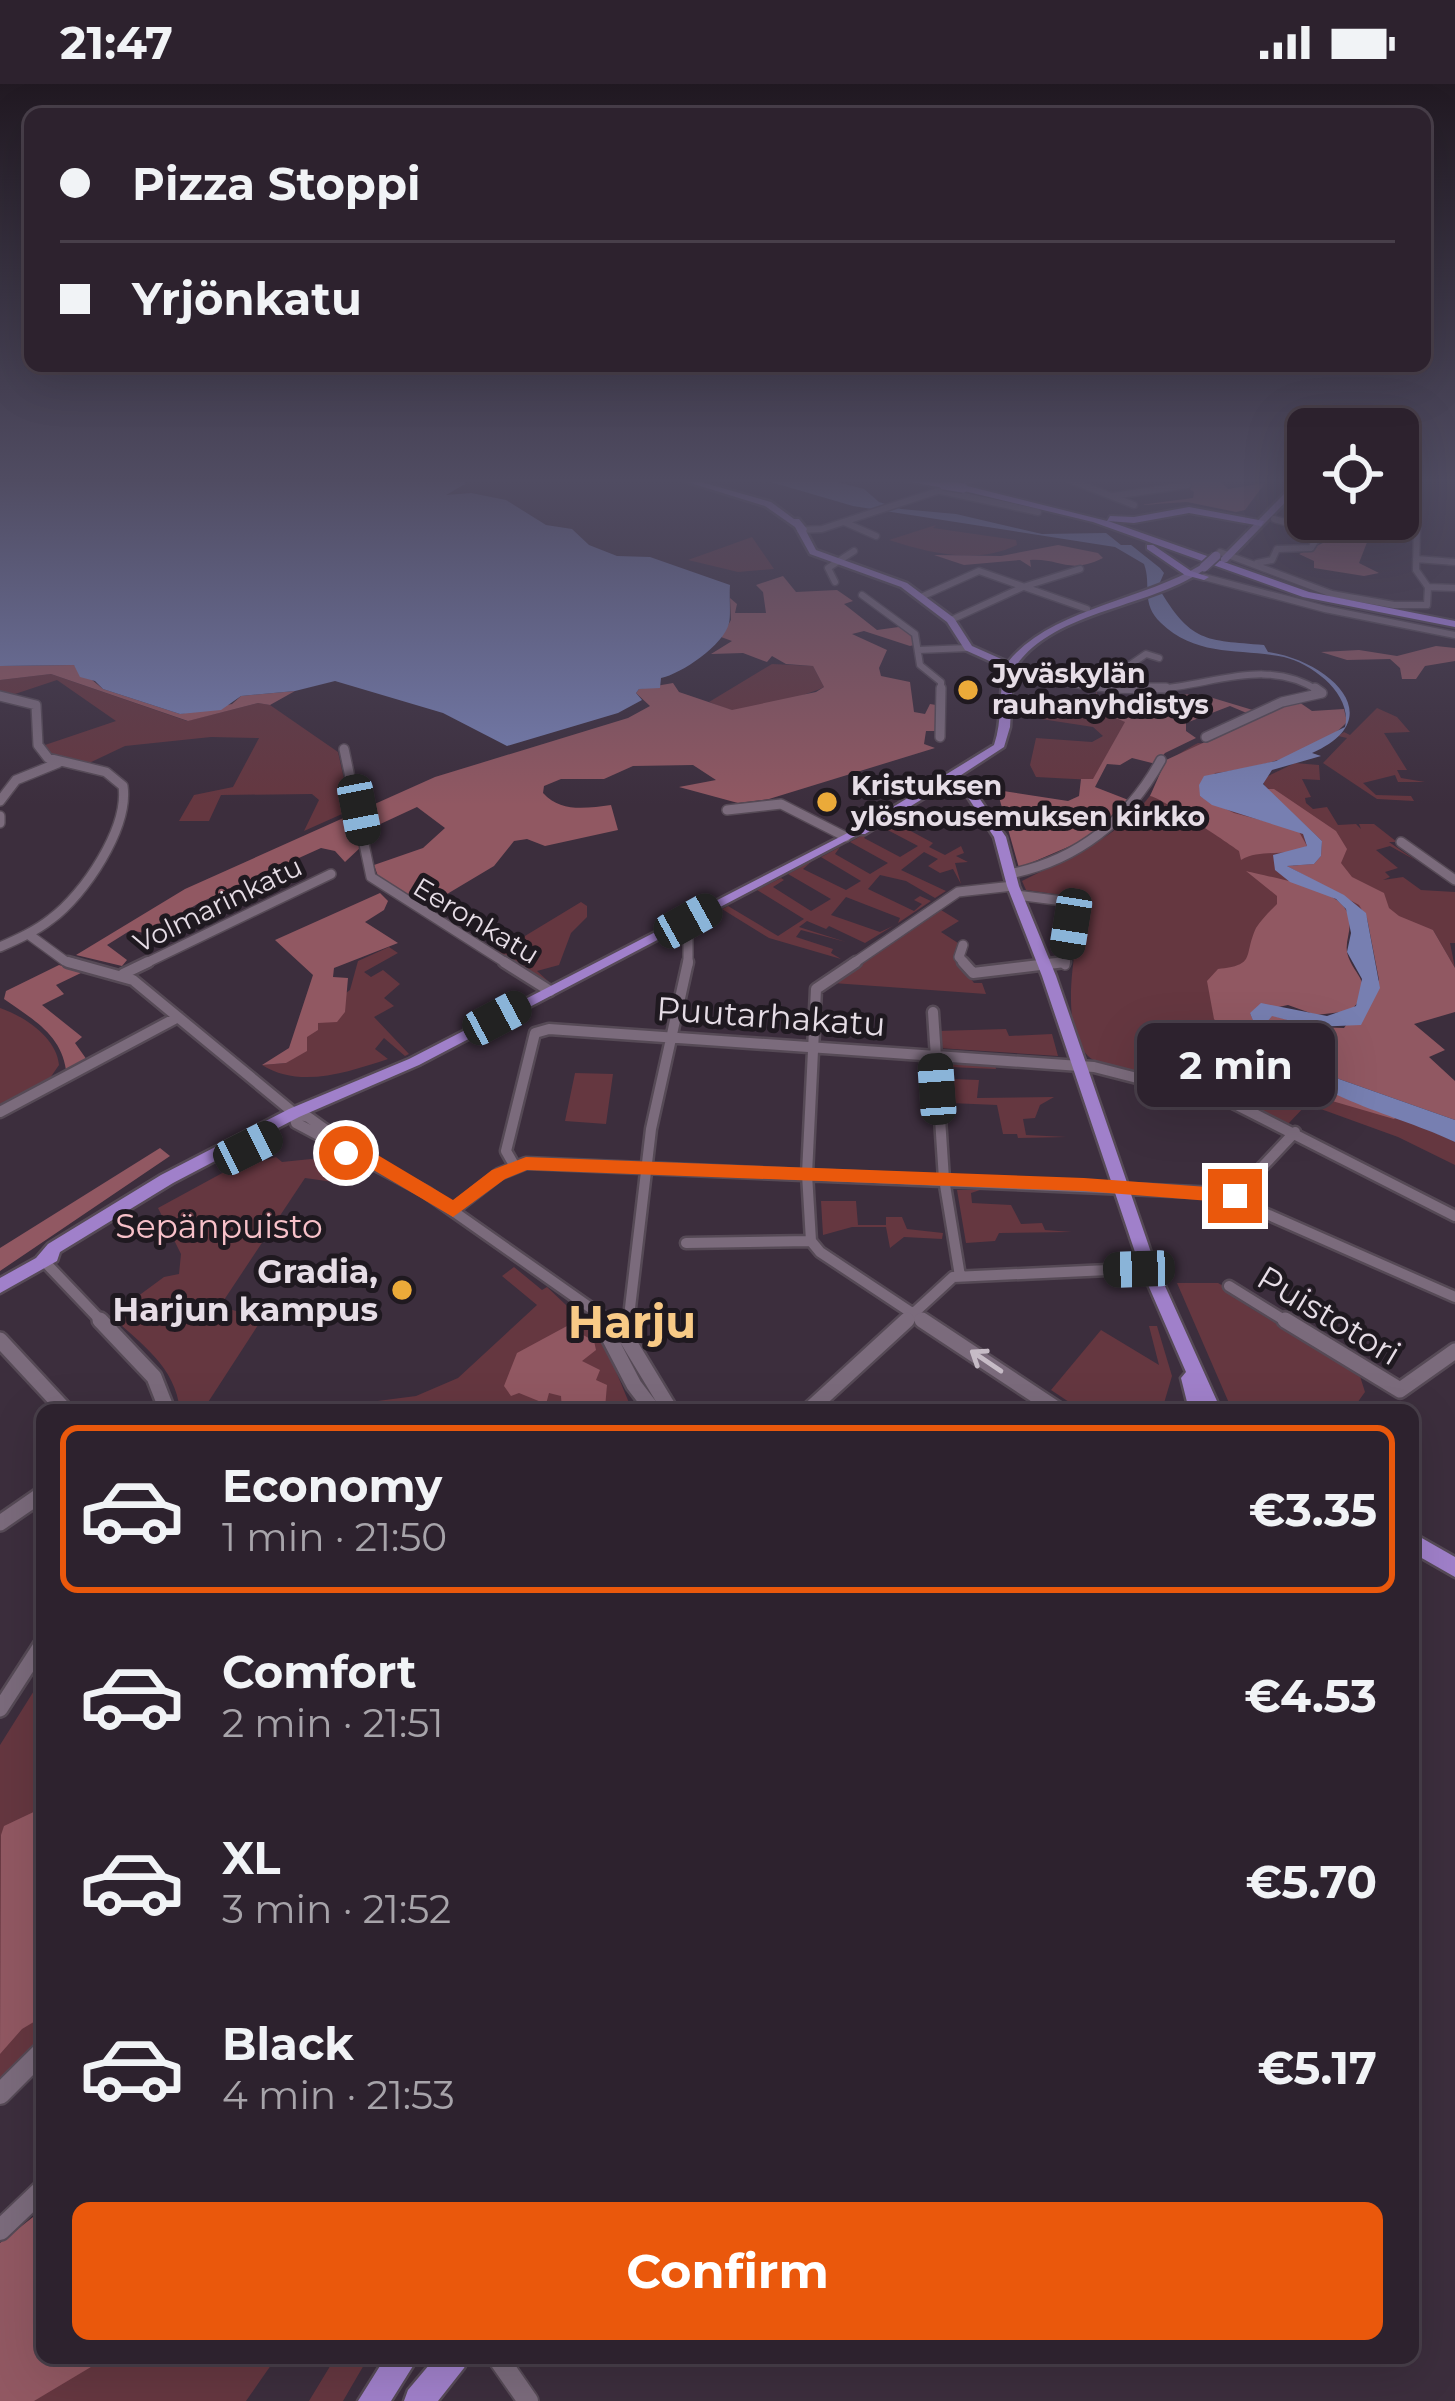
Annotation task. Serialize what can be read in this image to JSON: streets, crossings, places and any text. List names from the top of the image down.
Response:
{
  "streets": {
    "street": [
      "Volmarinkatu",
      "Eeronkatu",
      "Puutarhakatu",
      "Puistotori"
    ]
  },
  "districts": ["Harju"],
  "parks": ["Sepänpuisto"],
  "places": ["Jyväskylän rauhanyhdistys", "Kristuksen ylösnousemuksen kirkko", "Gradia, Harjun kampus"],
  "page": {
    "status": "21:47",
    "banner": ["Pizza Stoppi", "Yrjönkatu"],
    "bubble": "2 min",
    "list": [
      {
        "name": "Economy",
        "note": "1 min · 21:50",
        "value": "€3.35"
      },
      {
        "name": "Comfort",
        "note": "2 min · 21:51",
        "value": "€4.53"
      },
      {
        "name": "XL",
        "note": "3 min · 21:52",
        "value": "€5.70"
      },
      {
        "name": "Black",
        "note": "4 min · 21:53",
        "value": "€5.17"
      }
    ],
    "buttons": "Confirm"
  }
}
